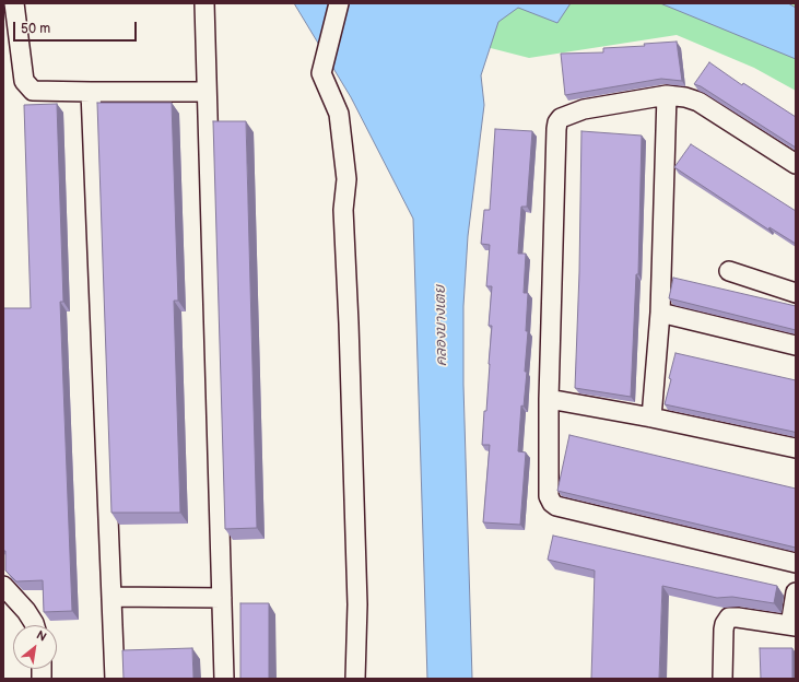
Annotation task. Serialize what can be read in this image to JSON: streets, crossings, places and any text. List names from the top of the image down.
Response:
{
  "water": ["คลองบางเตย"],
  "scale_bar": "50 m",
  "north": "top right"
}
